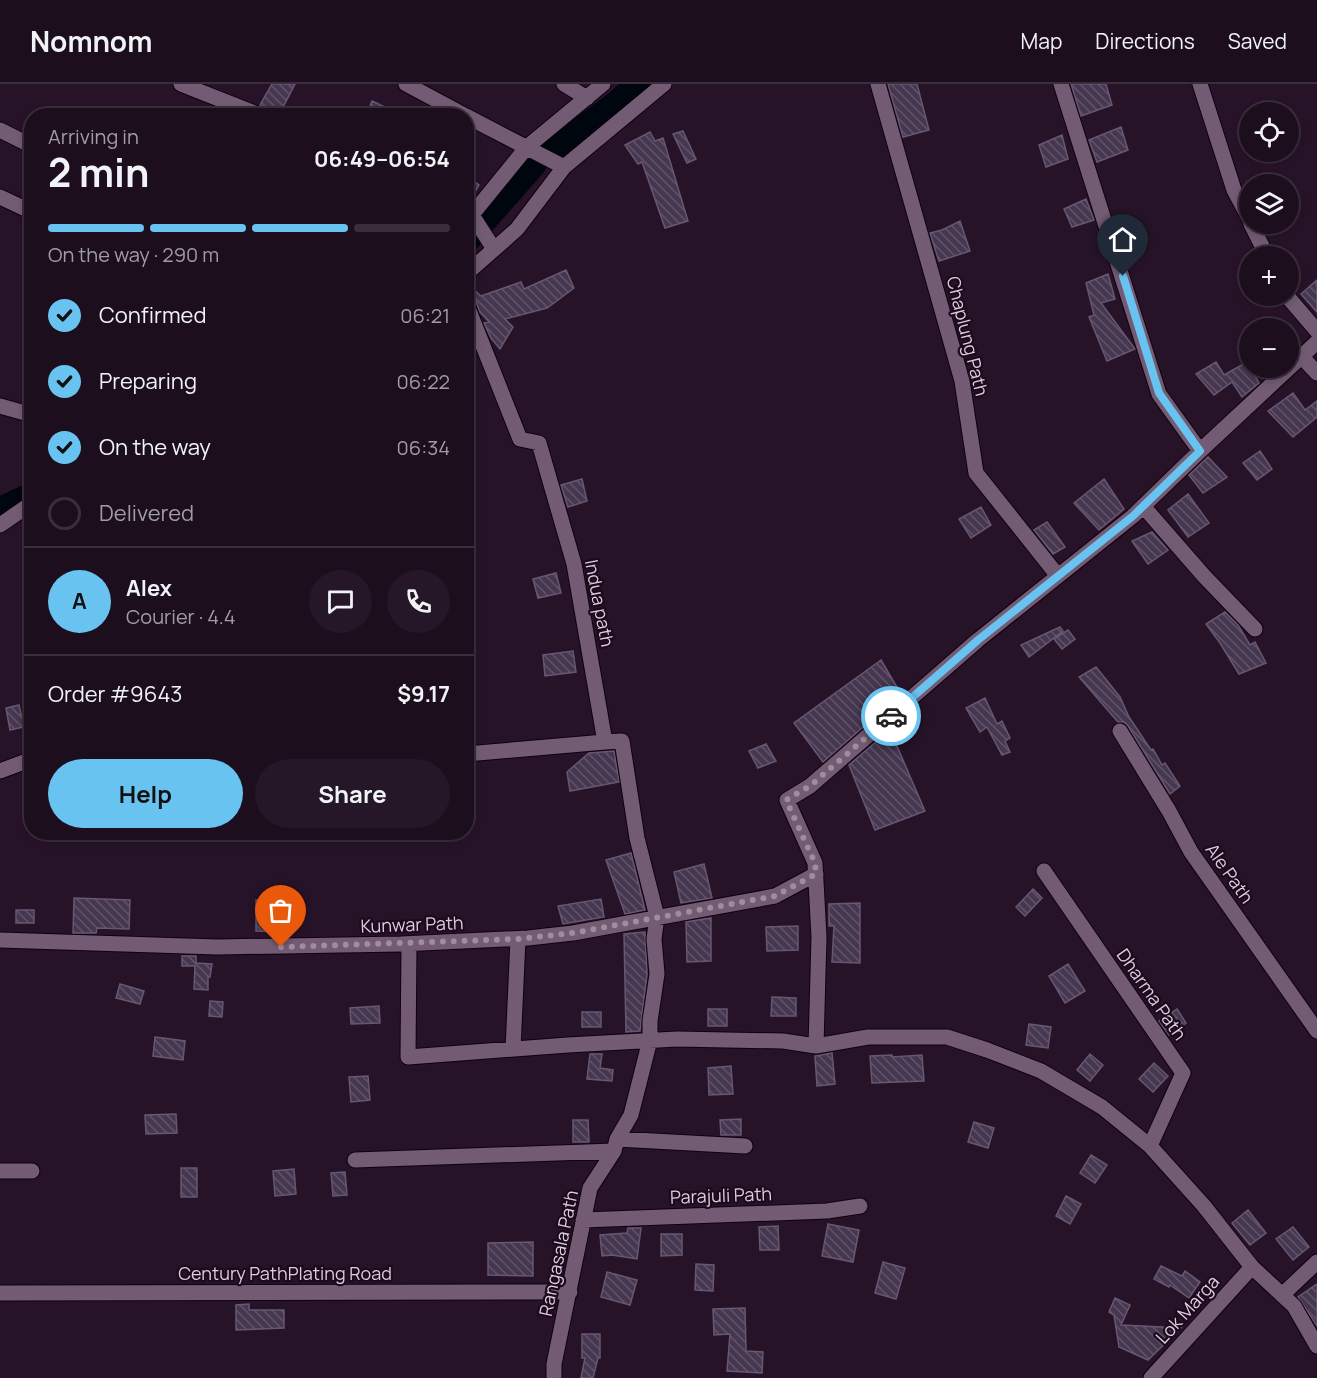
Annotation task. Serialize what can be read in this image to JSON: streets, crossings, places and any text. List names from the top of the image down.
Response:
{
  "streets": {
    "street": [
      "Chaplung Path",
      "Indua path",
      "Ale Path",
      "Kunwar Path",
      "Dharma Path",
      "Parajuli Path",
      "Rangasala Path",
      "Century PathPlating Road",
      "Lok Marga"
    ]
  },
  "crossings": [
    ["Kunwar Path", "Rangasala Path"],
    ["Parajuli Path", "Rangasala Path"],
    ["Rangasala Path", "Century PathPlating Road"]
  ],
  "page": {
    "header": "Nomnom",
    "nav": ["Map", "Directions", "Saved"],
    "map_buttons": ["+", "−"],
    "heading": ["2 min", "Arriving in", "06:49–06:54"],
    "panel": [
      "Alex",
      "Courier · 4.4",
      "Order #9643",
      "$9.17"
    ],
    "bar": "On the way · 290 m",
    "list": [
      ["Confirmed", "06:21"],
      ["Preparing", "06:22"],
      ["On the way", "06:34"],
      "Delivered"
    ],
    "round": "A",
    "buttons": ["Help", "Share"]
  }
}
